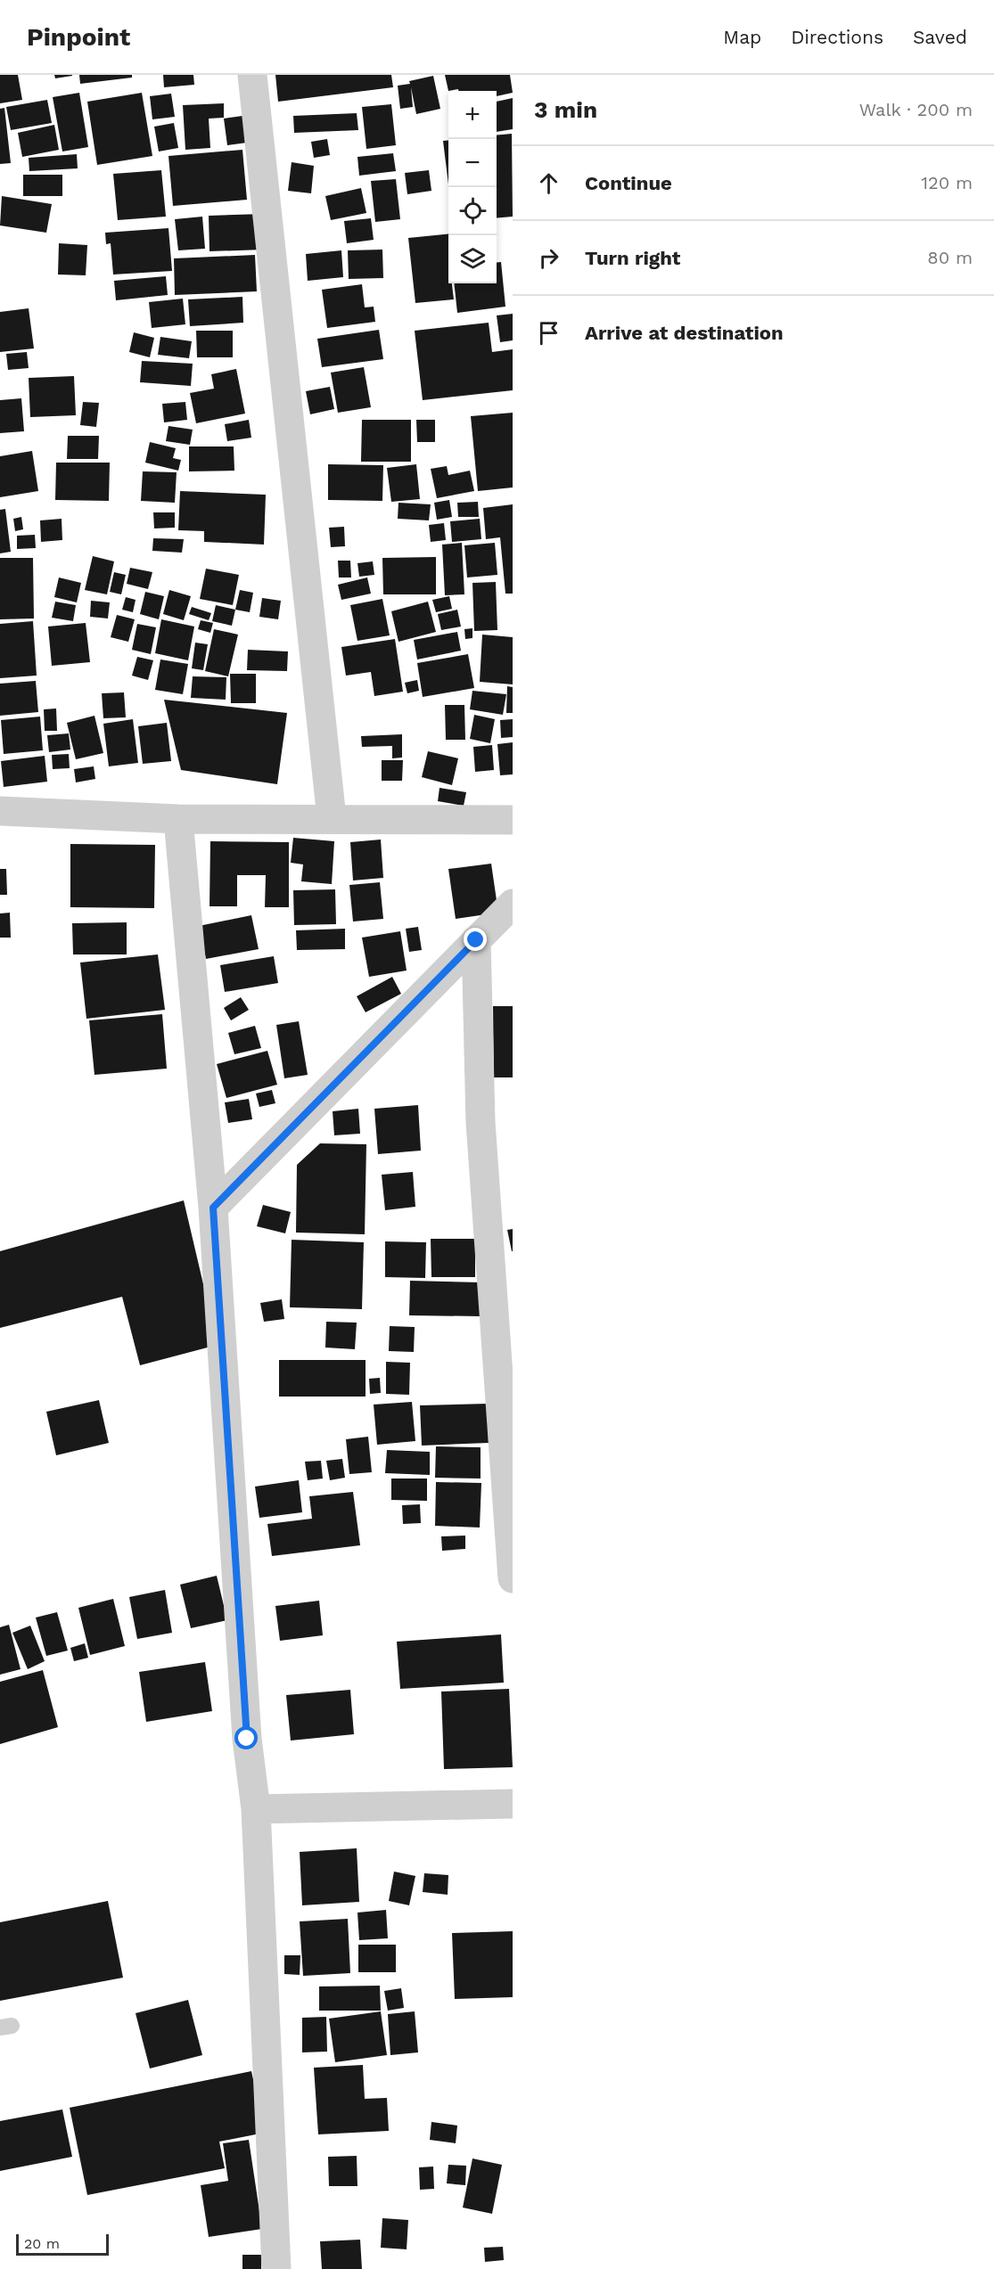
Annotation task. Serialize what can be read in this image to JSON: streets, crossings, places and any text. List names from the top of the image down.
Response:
{
  "scale_bar": "20 m",
  "page": {
    "header": "Pinpoint",
    "nav": ["Map", "Directions", "Saved"],
    "heading": ["3 min", "Walk · 200 m"],
    "map_buttons": ["+", "−"],
    "list": [
      ["Continue", "120 m"],
      ["Turn right", "80 m"],
      "Arrive at destination"
    ],
    "scale": "20 m"
  }
}
